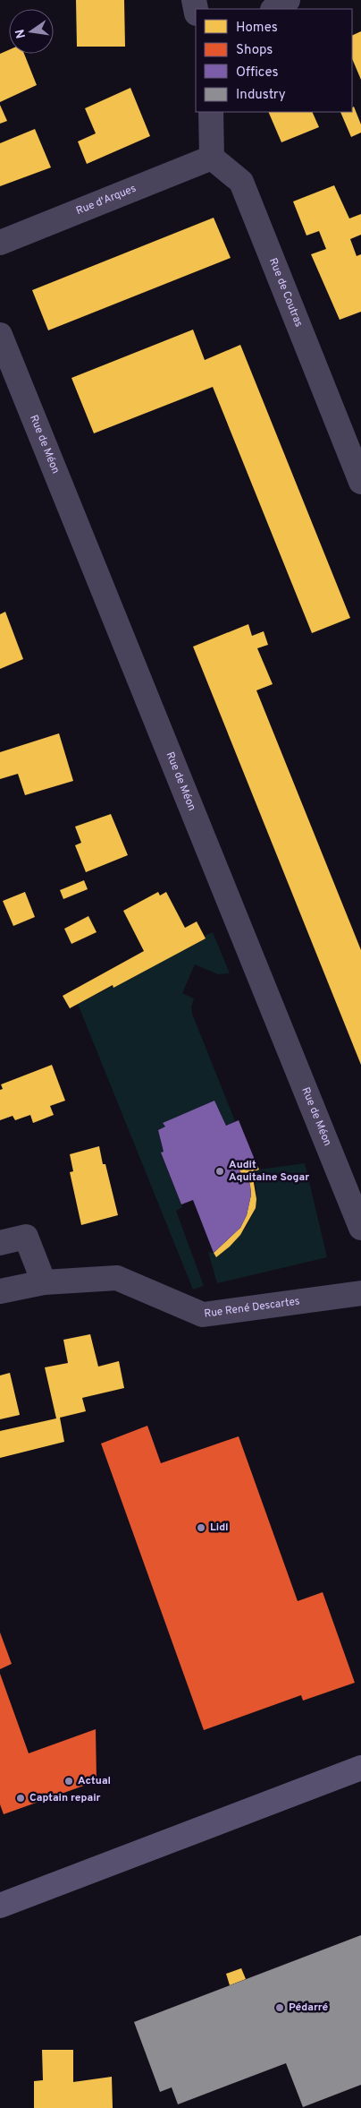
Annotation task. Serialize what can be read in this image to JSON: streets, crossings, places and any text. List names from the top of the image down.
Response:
{
  "streets": {
    "street": [
      "Rue d'Arques",
      "Rue de Coutras",
      "Rue de Méon",
      "Rue René Descartes"
    ]
  },
  "crossings": [
    ["Rue d'Arques", "Rue de Coutras"]
  ],
  "places": [
    "Audit Aquitaine Sogar",
    "Lidl",
    "Actual",
    "Captain repair",
    "Pédarré"
  ],
  "legend": [
    "Homes",
    "Shops",
    "Offices",
    "Industry"
  ],
  "north": "left"
}
